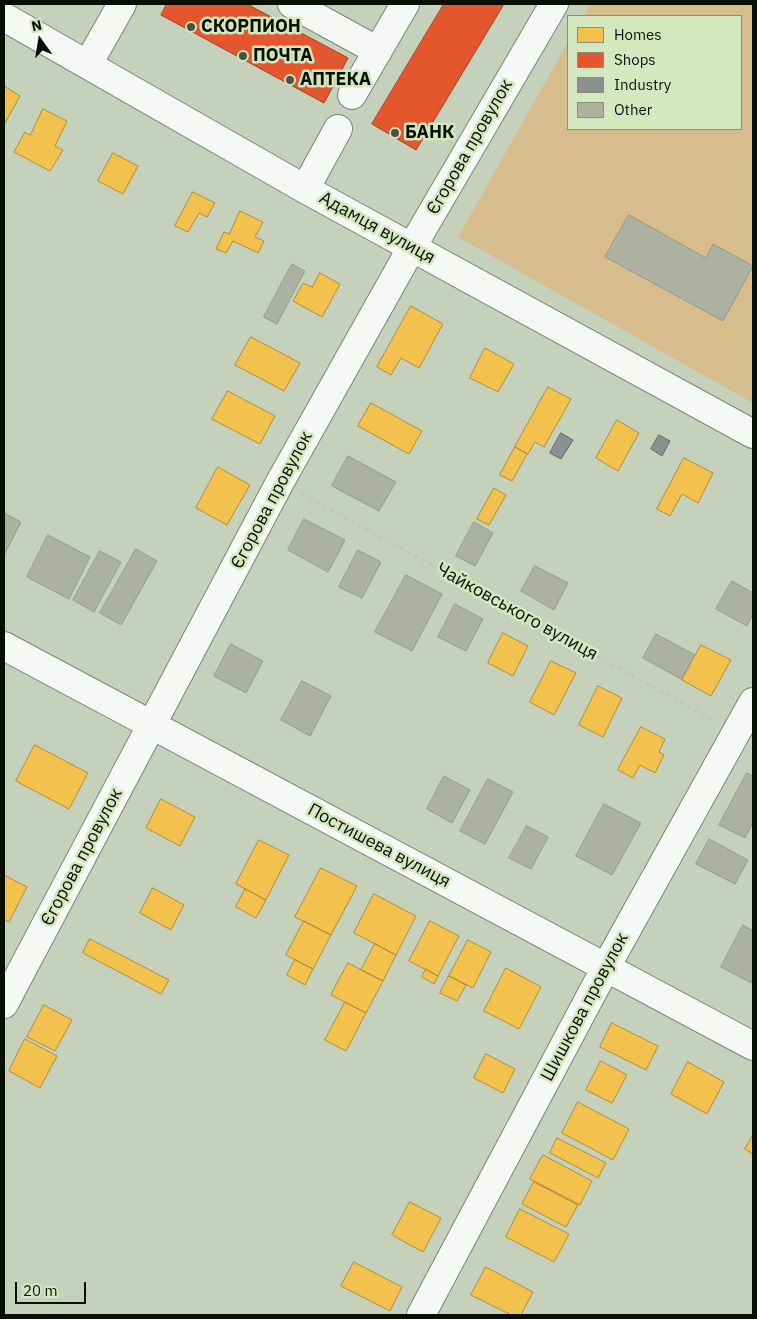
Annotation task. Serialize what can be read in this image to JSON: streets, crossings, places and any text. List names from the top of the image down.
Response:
{
  "streets": {
    "street": [
      "Єгорова провулок",
      "Адамця вулиця",
      "Постишева вулиця",
      "Шишкова провулок"
    ],
    "path": ["Чайковського вулиця"]
  },
  "crossings": [
    ["Єгорова провулок", "Адамця вулиця"],
    ["Єгорова провулок", "Чайковського вулиця"],
    ["Єгорова провулок", "Постишева вулиця"],
    ["Чайковського вулиця", "Шишкова провулок"],
    ["Постишева вулиця", "Шишкова провулок"]
  ],
  "places": [
    "СКОРПИОН",
    "ПОЧТА",
    "АПТЕКА",
    "БАНК"
  ],
  "legend": [
    "Homes",
    "Shops",
    "Industry",
    "Other"
  ],
  "scale_bar": "20 m",
  "north": "top"
}
